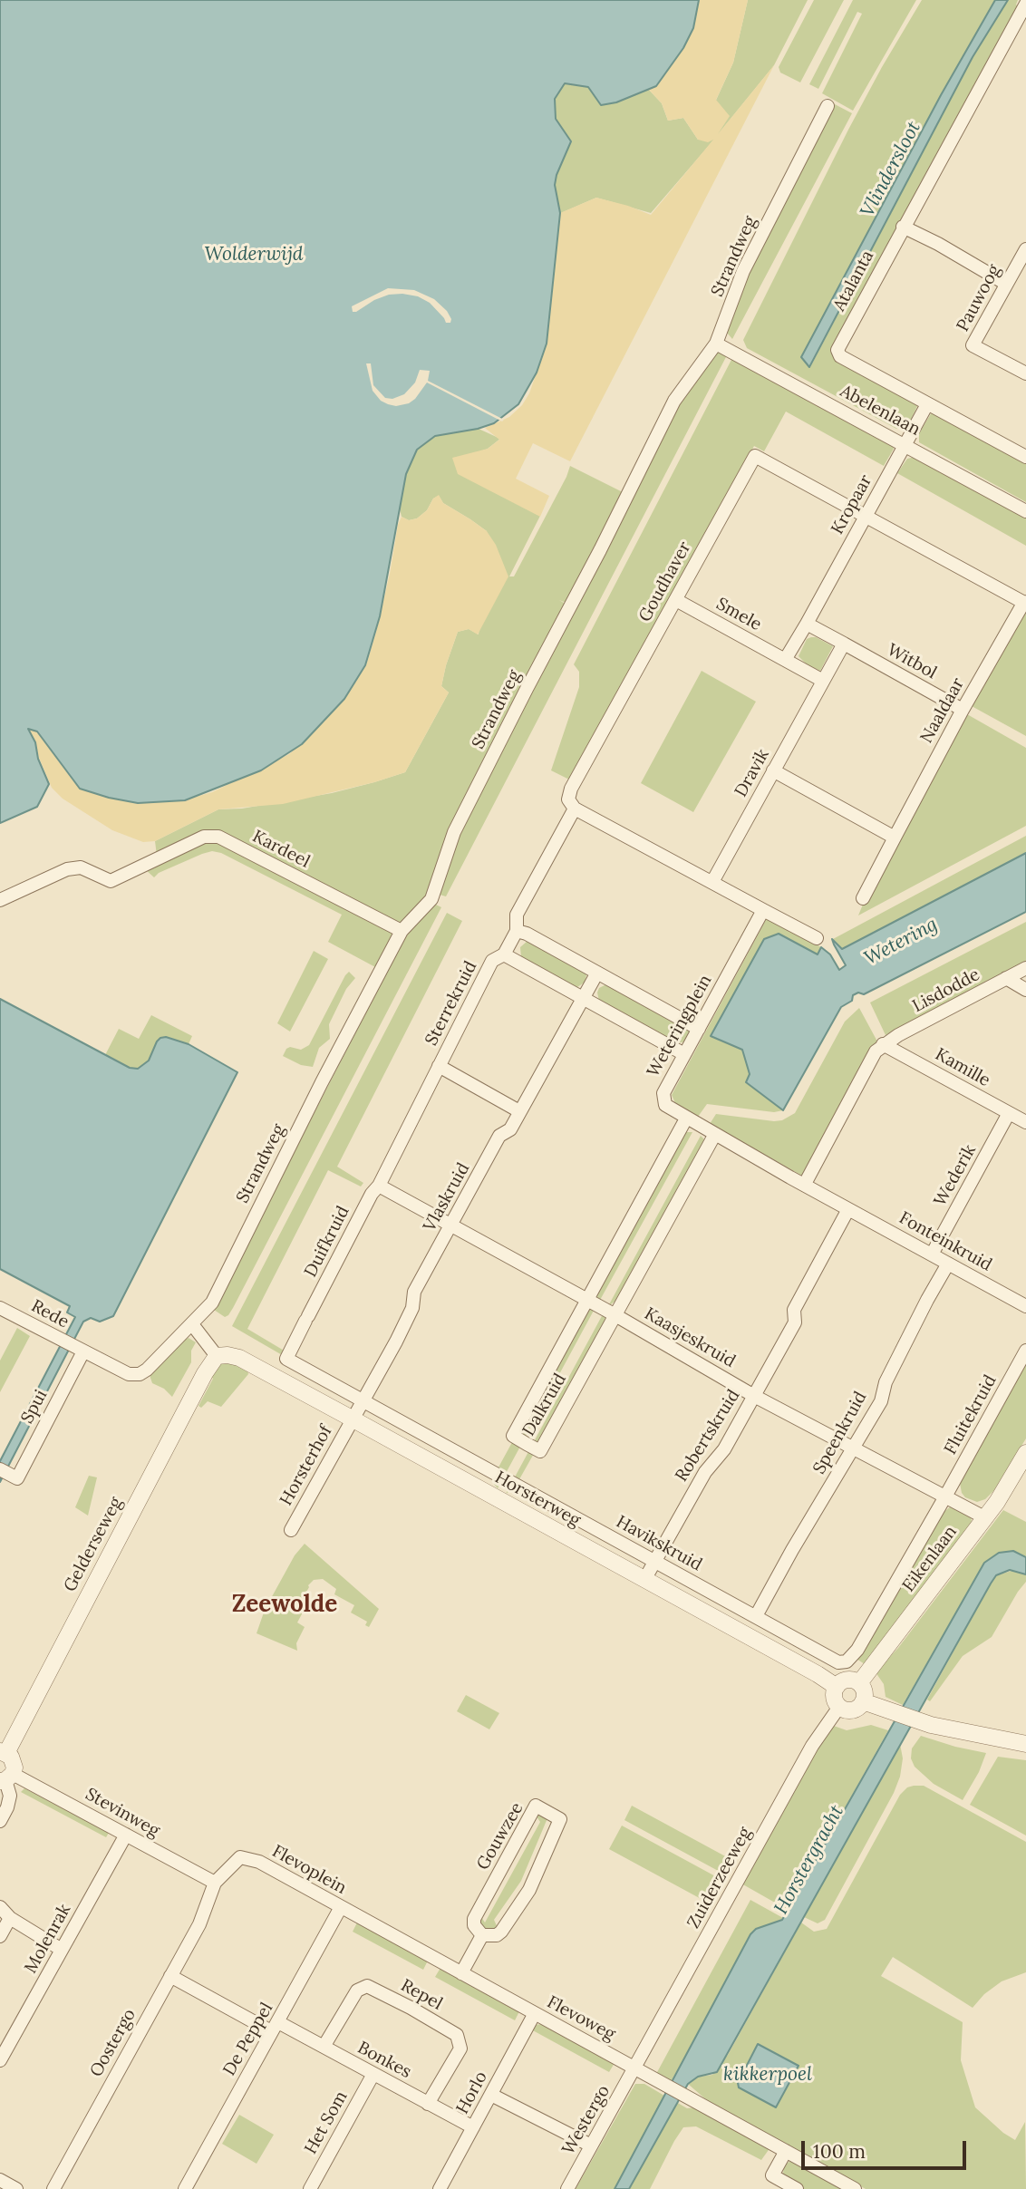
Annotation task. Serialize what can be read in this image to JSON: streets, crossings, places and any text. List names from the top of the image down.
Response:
{
  "streets": {
    "street": [
      "Strandweg",
      "Atalanta",
      "Pauwoog",
      "Abelenlaan",
      "Kropaar",
      "Goudhaver",
      "Smele",
      "Witbol",
      "Naaldaar",
      "Dravik",
      "Kardeel",
      "Lisdodde",
      "Sterrekruid",
      "Weteringplein",
      "Kamille",
      "Wederik",
      "Vlaskruid",
      "Duifkruid",
      "Fonteinkruid",
      "Rede",
      "Kaasjeskruid",
      "Dalkruid",
      "Spui",
      "Fluitekruid",
      "Speenkruid",
      "Robertskruid",
      "Horsterhof",
      "Horsterweg",
      "Havikskruid",
      "Gelderseweg",
      "Eikenlaan",
      "Stevinweg",
      "Gouwzee",
      "Flevoplein",
      "Zuiderzeeweg",
      "Molenrak",
      "Repel",
      "Flevoweg",
      "De Peppel",
      "Oostergo",
      "Bonkes",
      "Horlo",
      "Westergo",
      "Het Som"
    ]
  },
  "crossings": [
    ["Strandweg", "Abelenlaan"],
    ["Strandweg", "Kardeel"],
    ["Strandweg", "Rede"],
    ["Strandweg", "Spui"],
    ["Atalanta", "Kropaar"],
    ["Abelenlaan", "Kropaar"],
    ["Kropaar", "Goudhaver"],
    ["Kropaar", "Smele"],
    ["Kropaar", "Witbol"],
    ["Goudhaver", "Smele"],
    ["Goudhaver", "Naaldaar"],
    ["Goudhaver", "Sterrekruid"],
    ["Smele", "Dravik"],
    ["Witbol", "Naaldaar"],
    ["Witbol", "Dravik"],
    ["Lisdodde", "Kamille"],
    ["Sterrekruid", "Duifkruid"],
    ["Sterrekruid", "Kaasjeskruid"],
    ["Weteringplein", "Fonteinkruid"],
    ["Weteringplein", "Dalkruid"],
    ["Weteringplein", "Robertskruid"],
    ["Kamille", "Wederik"],
    ["Wederik", "Fonteinkruid"],
    ["Vlaskruid", "Kaasjeskruid"],
    ["Vlaskruid", "Horsterhof"],
    ["Vlaskruid", "Horsterweg"],
    ["Vlaskruid", "Havikskruid"],
    ["Duifkruid", "Kaasjeskruid"],
    ["Duifkruid", "Havikskruid"],
    ["Fonteinkruid", "Speenkruid"],
    ["Fonteinkruid", "Robertskruid"],
    ["Rede", "Spui"],
    ["Kaasjeskruid", "Dalkruid"],
    ["Kaasjeskruid", "Fluitekruid"],
    ["Kaasjeskruid", "Speenkruid"],
    ["Kaasjeskruid", "Robertskruid"],
    ["Kaasjeskruid", "Havikskruid"],
    ["Kaasjeskruid", "Eikenlaan"],
    ["Fluitekruid", "Havikskruid"],
    ["Speenkruid", "Havikskruid"],
    ["Robertskruid", "Horsterweg"],
    ["Robertskruid", "Havikskruid"],
    ["Horsterhof", "Horsterweg"],
    ["Horsterweg", "Gelderseweg"],
    ["Horsterweg", "Eikenlaan"],
    ["Horsterweg", "Zuiderzeeweg"],
    ["Eikenlaan", "Zuiderzeeweg"],
    ["Stevinweg", "Flevoplein"],
    ["Stevinweg", "Molenrak"],
    ["Stevinweg", "Oostergo"],
    ["Gouwzee", "Flevoweg"],
    ["Flevoplein", "Flevoweg"],
    ["Flevoplein", "De Peppel"],
    ["Flevoplein", "Oostergo"],
    ["Zuiderzeeweg", "Flevoweg"],
    ["Zuiderzeeweg", "Westergo"],
    ["Repel", "Bonkes"],
    ["Flevoweg", "Horlo"],
    ["Flevoweg", "Westergo"],
    ["De Peppel", "Bonkes"],
    ["Oostergo", "Bonkes"],
    ["Bonkes", "Horlo"],
    ["Bonkes", "Het Som"]
  ],
  "districts": ["Zeewolde"],
  "water": [
    "Vlindersloot",
    "Wolderwijd",
    "Wetering",
    "Horstergracht",
    "kikkerpoel"
  ],
  "scale_bar": "100 m"
}
